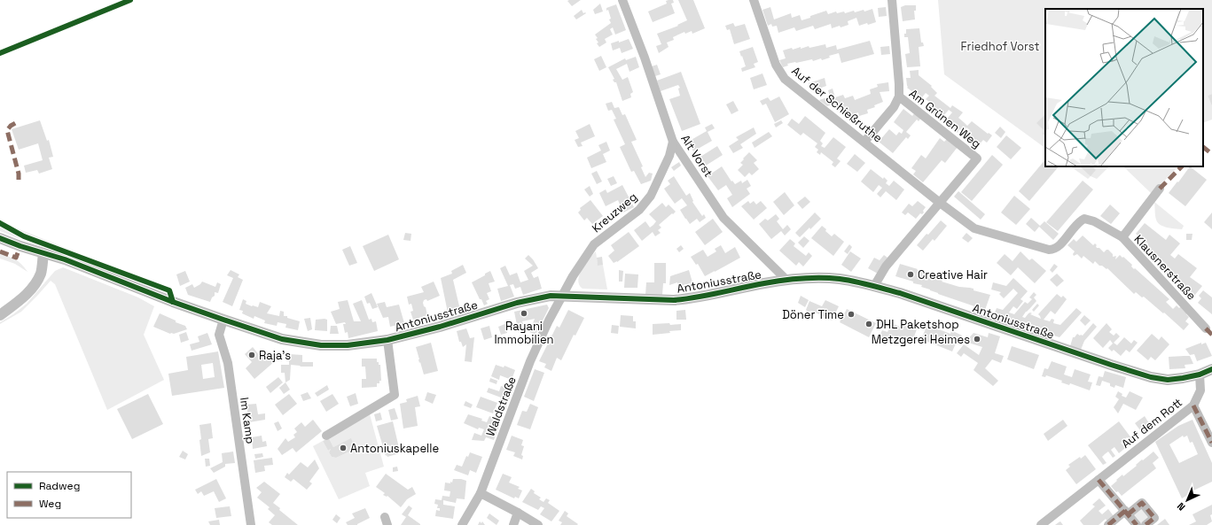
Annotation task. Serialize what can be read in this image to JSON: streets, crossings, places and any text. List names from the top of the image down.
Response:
{
  "streets": {
    "street": [
      "Auf der Schießruthe",
      "Am Grünen Weg",
      "Alt Vorst",
      "Kreuzweg",
      "Klausnerstraße",
      "Antoniusstraße",
      "Waldstraße",
      "Im Kamp",
      "Auf dem Rott"
    ]
  },
  "crossings": [
    ["Auf der Schießruthe", "Am Grünen Weg"],
    ["Auf der Schießruthe", "Klausnerstraße"],
    ["Am Grünen Weg", "Klausnerstraße"],
    ["Alt Vorst", "Kreuzweg"],
    ["Alt Vorst", "Antoniusstraße"],
    ["Kreuzweg", "Antoniusstraße"],
    ["Kreuzweg", "Waldstraße"],
    ["Antoniusstraße", "Waldstraße"],
    ["Antoniusstraße", "Im Kamp"],
    ["Antoniusstraße", "Auf dem Rott"]
  ],
  "parks": ["Friedhof Vorst"],
  "places": [
    "Creative Hair",
    "Rayani Immobilien",
    "Döner Time",
    "DHL Paketshop",
    "Metzgerei Heimes",
    "Raja's",
    "Antoniuskapelle"
  ],
  "legend": ["Radweg", "Weg"],
  "north": "bottom left"
}
